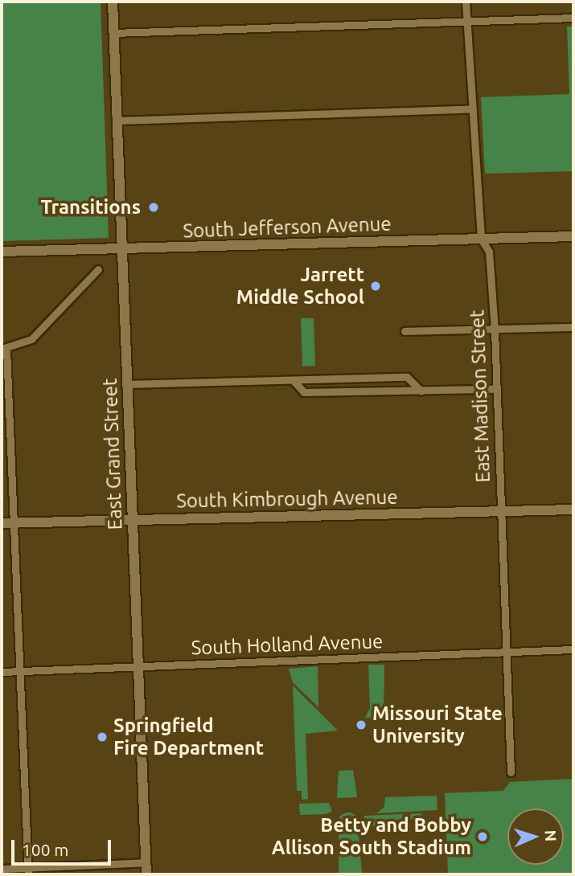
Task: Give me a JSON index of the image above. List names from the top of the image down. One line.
{"streets":{"main road":["South Jefferson Avenue","East Grand Street","South Kimbrough Avenue"],"street":["East Madison Street","South Holland Avenue"]},"crossings":[["South Jefferson Avenue","East Madison Street"],["South Jefferson Avenue","East Grand Street"],["East Madison Street","South Kimbrough Avenue"],["East Madison Street","South Holland Avenue"],["East Grand Street","South Kimbrough Avenue"],["East Grand Street","South Holland Avenue"]],"places":["Transitions","Jarrett Middle School","Missouri State University","Springfield Fire Department","Betty and Bobby Allison South Stadium"],"scale_bar":"100 m","north":"right"}
